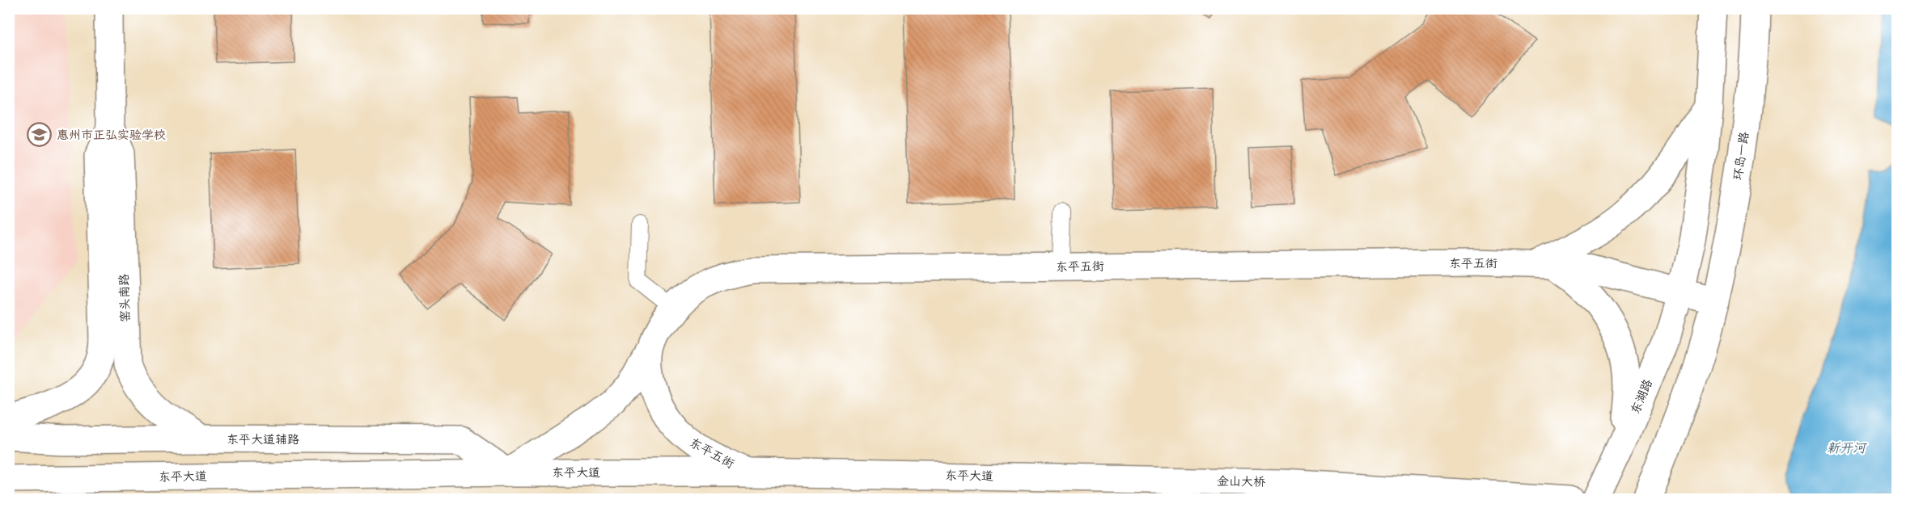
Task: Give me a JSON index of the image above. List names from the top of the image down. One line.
{"streets":{"main road":["环岛一路","东平五街","窑头南路","东湖路","东平大道辅路","东平大道","金山大桥"]},"crossings":[["环岛一路","东平五街"],["东平五街","东湖路"],["东平五街","东平大道"],["窑头南路","东平大道辅路"],["东平大道辅路","东平大道"],["东平大道","金山大桥"]],"water":["新开河"],"places":{"school or university":["惠州市正弘实验学校"]}}
